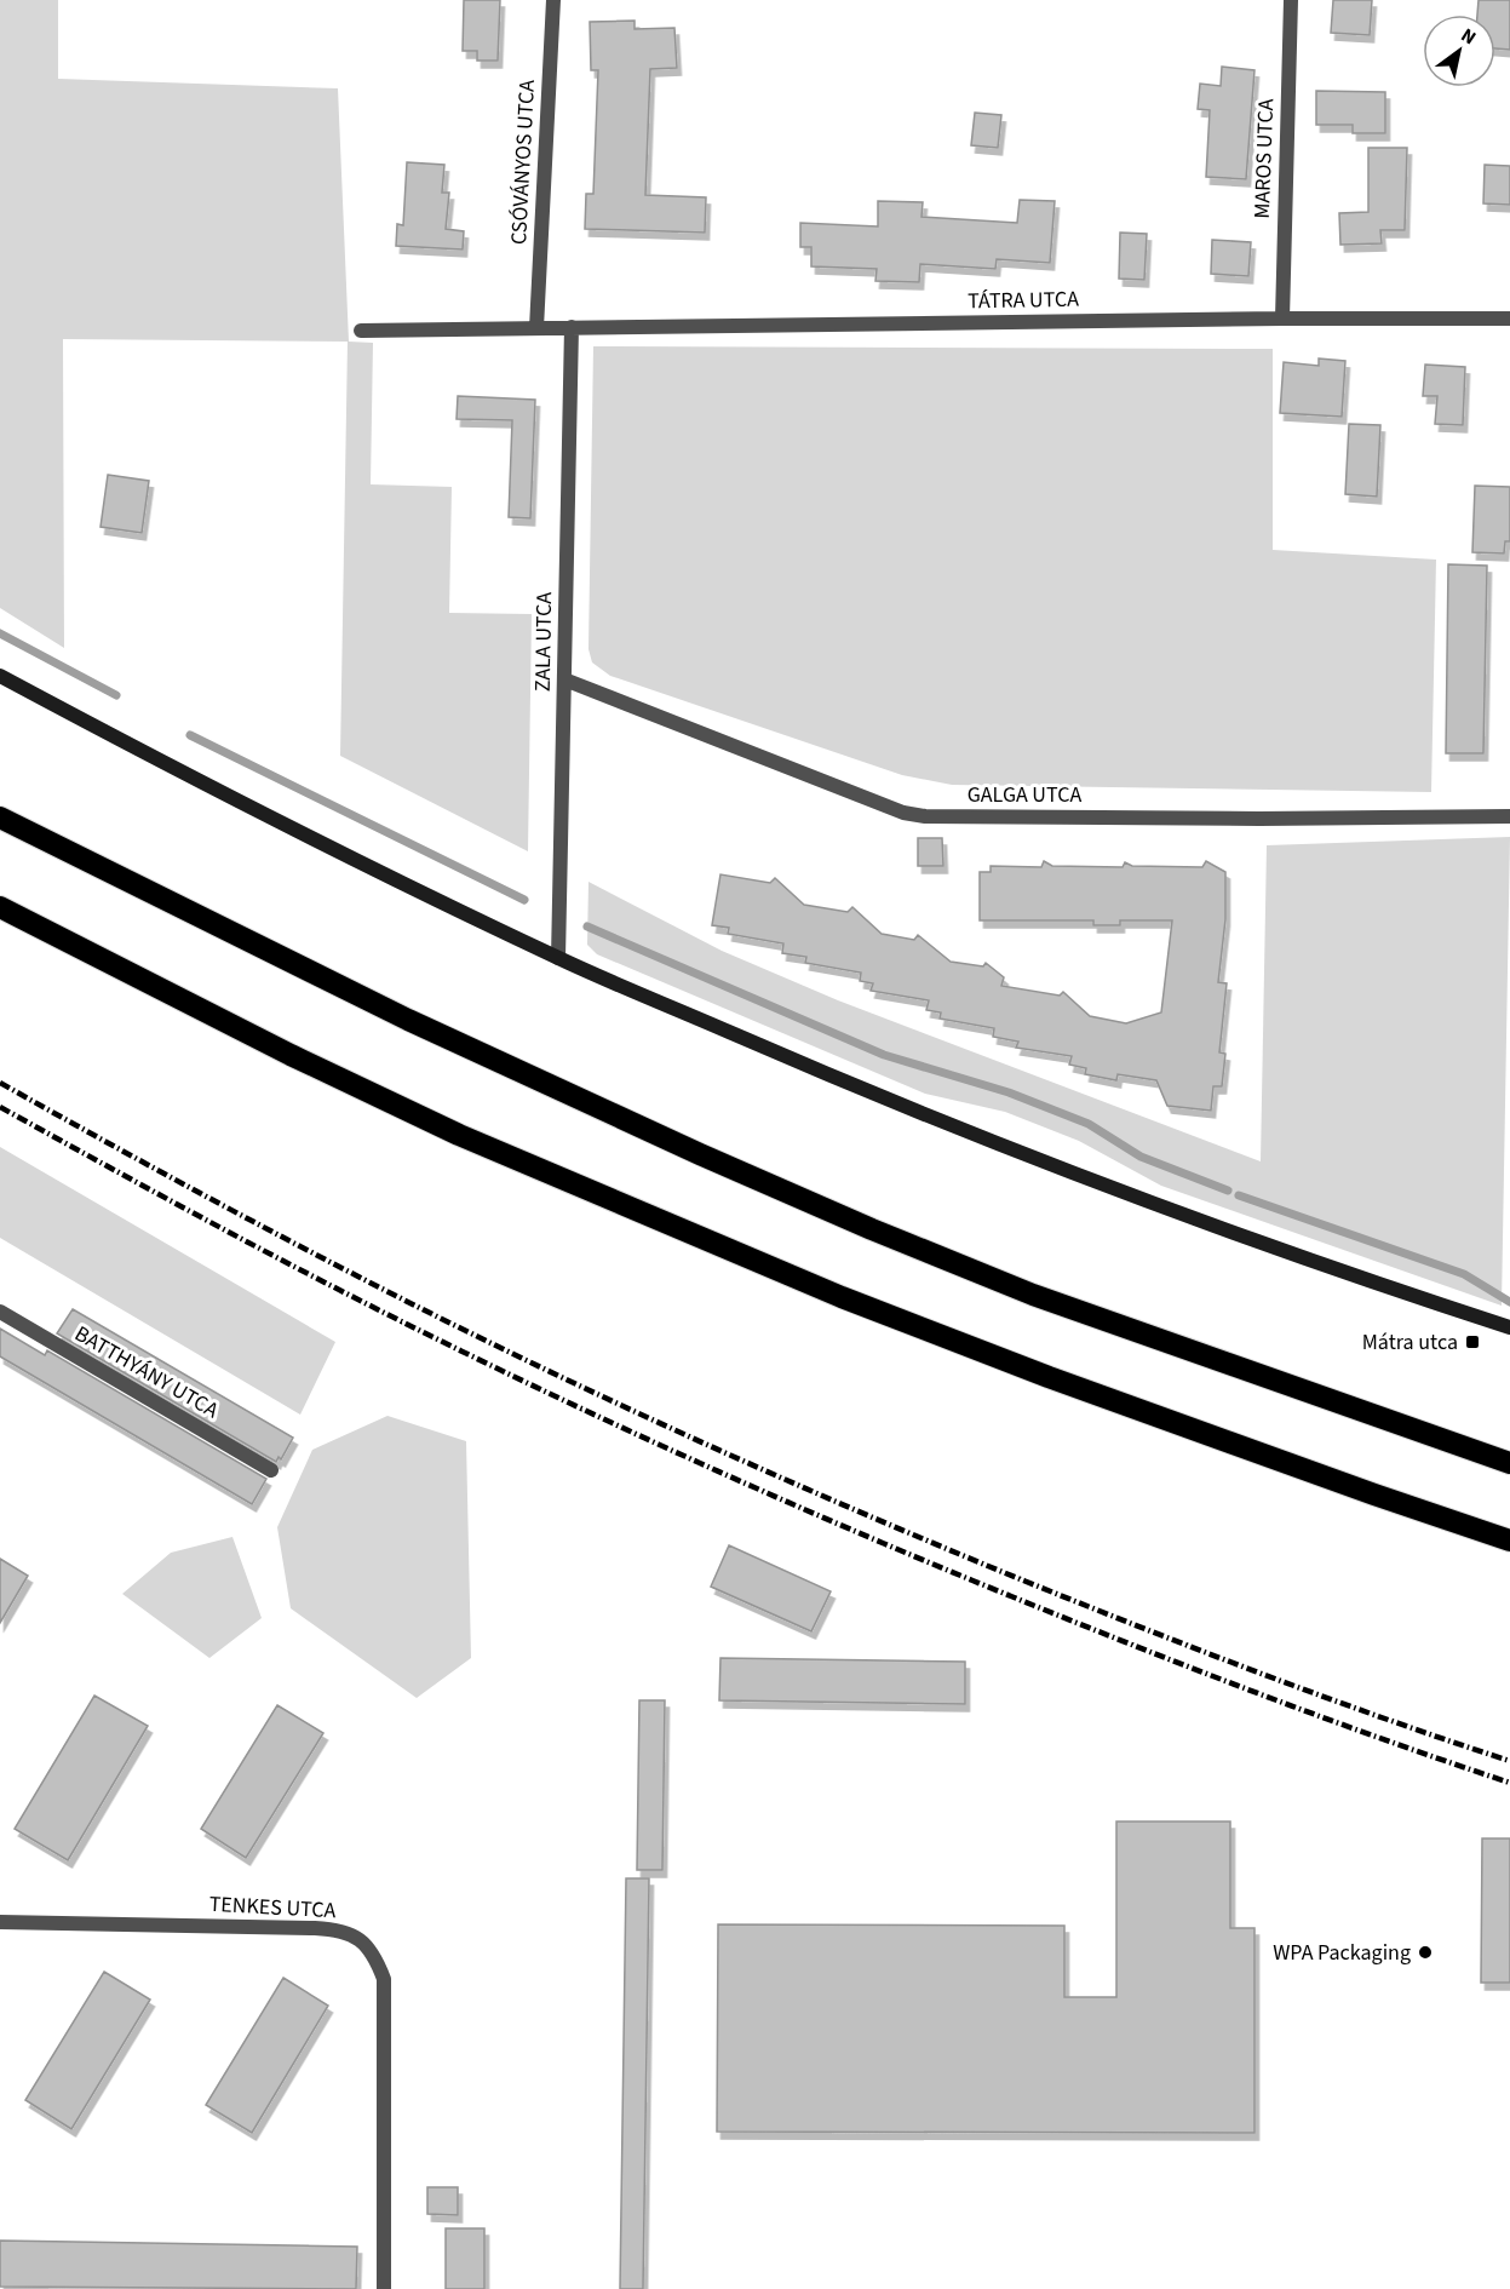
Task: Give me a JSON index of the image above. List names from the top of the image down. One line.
{"streets":{"street":["MAROS UTCA","CSÓVÁNYOS UTCA","TÁTRA UTCA","ZALA UTCA","GALGA UTCA","BATTHYÁNY UTCA","TENKES UTCA"]},"crossings":[["MAROS UTCA","TÁTRA UTCA"],["CSÓVÁNYOS UTCA","TÁTRA UTCA"],["TÁTRA UTCA","ZALA UTCA"],["ZALA UTCA","GALGA UTCA"]],"places":{"transit":["Mátra utca"],"other":["WPA Packaging"]},"north":"top right"}
